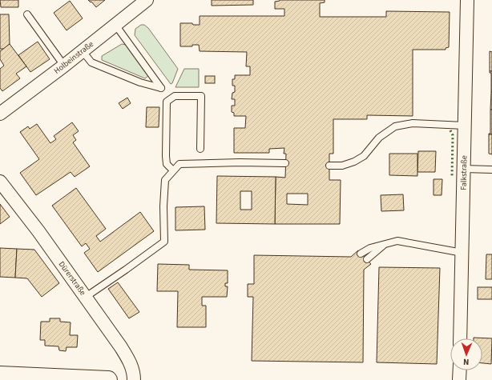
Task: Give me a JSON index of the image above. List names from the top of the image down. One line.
{"streets":{"street":["Holbeinstraße","Falkstraße","Dürerstraße"]},"north":"bottom"}
